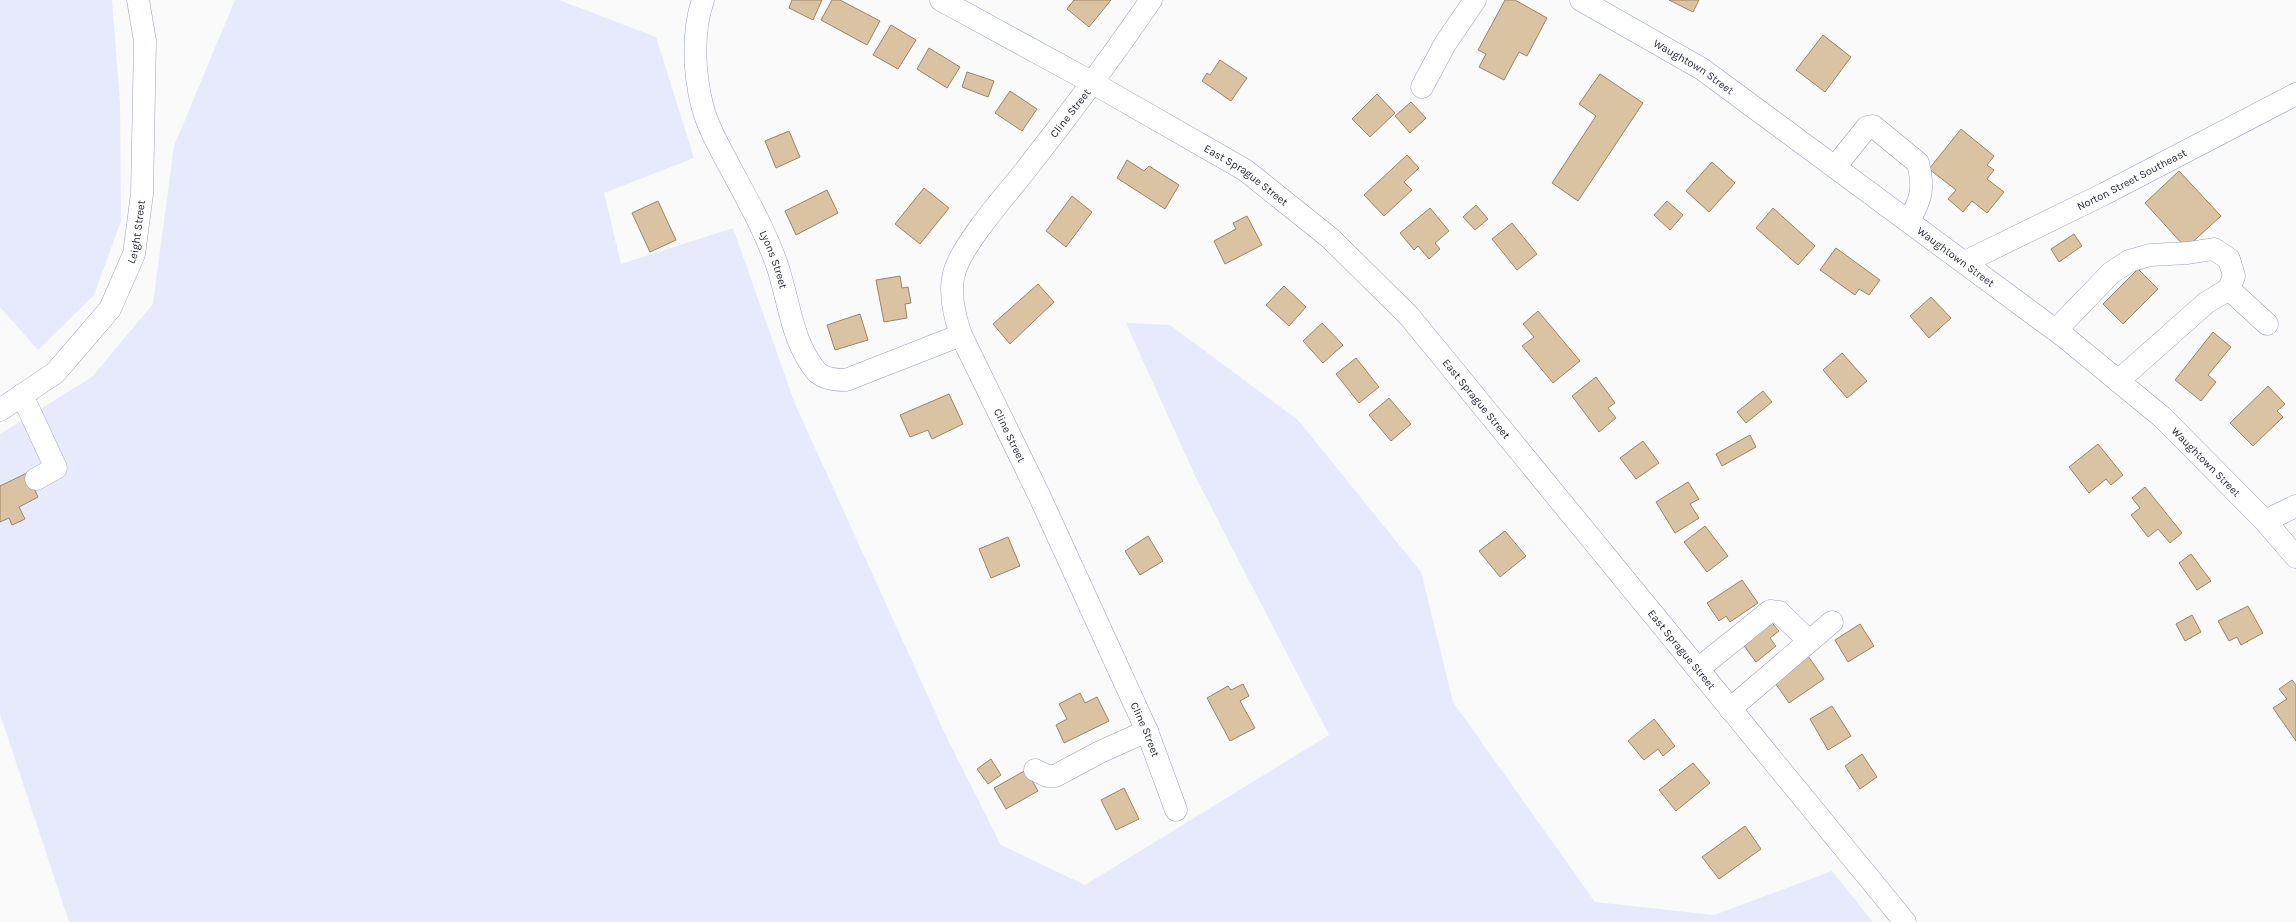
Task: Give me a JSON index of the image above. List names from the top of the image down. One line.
{"streets":{"street":["Waughtown Street","Cline Street","East Sprague Street","Norton Street Southeast","Leight Street","Lyons Street"]},"crossings":[["Waughtown Street","Norton Street Southeast"],["Cline Street","East Sprague Street"],["Cline Street","Lyons Street"]]}
